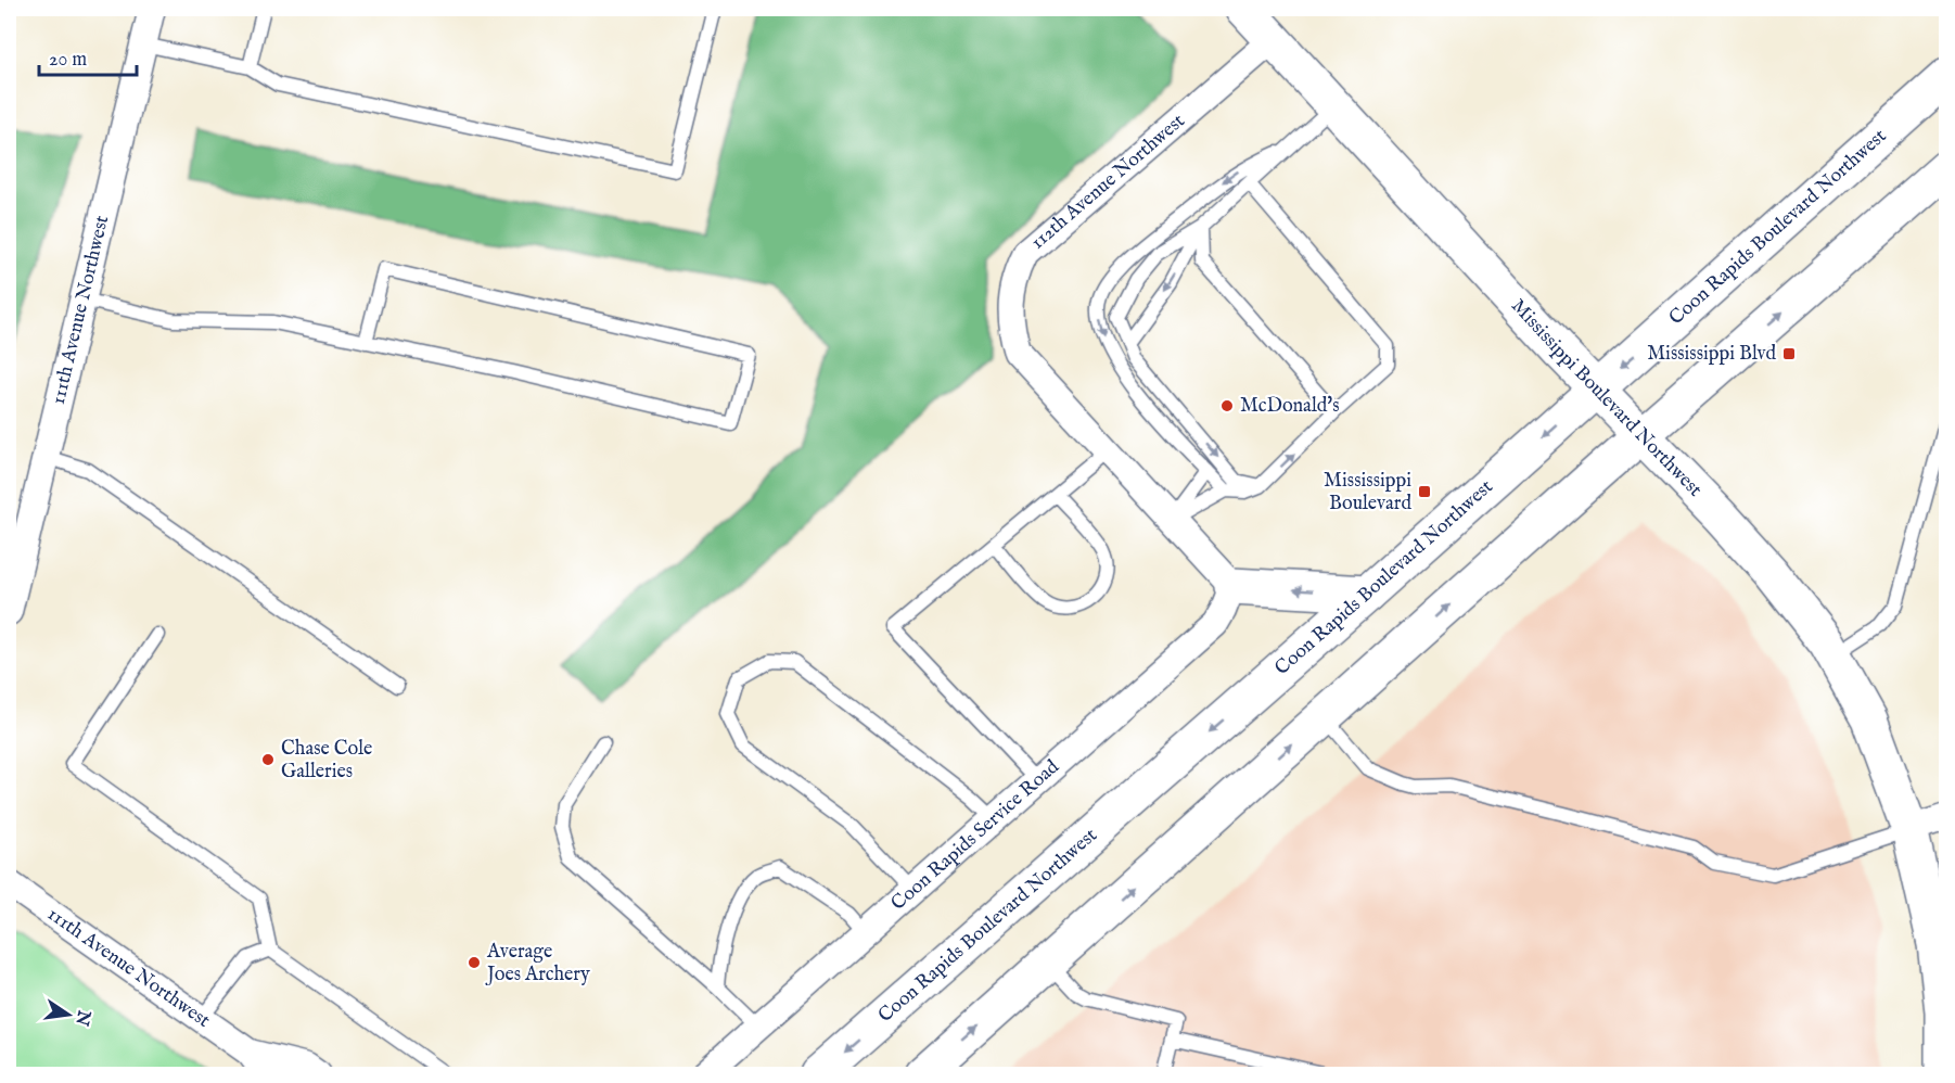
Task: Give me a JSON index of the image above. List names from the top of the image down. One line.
{"streets":{"main road":["Coon Rapids Boulevard Northwest","Mississippi Boulevard Northwest"],"street":["112th Avenue Northwest","111th Avenue Northwest","Coon Rapids Service Road"]},"crossings":[["112th Avenue Northwest","Mississippi Boulevard Northwest"],["112th Avenue Northwest","Coon Rapids Service Road"],["Coon Rapids Boulevard Northwest","Mississippi Boulevard Northwest"]],"places":{"transit":["Mississippi Blvd","Mississippi Boulevard"],"other":["McDonald's","Chase Cole Galleries","Average Joes Archery"]},"scale_bar":"20 m","north":"right"}
